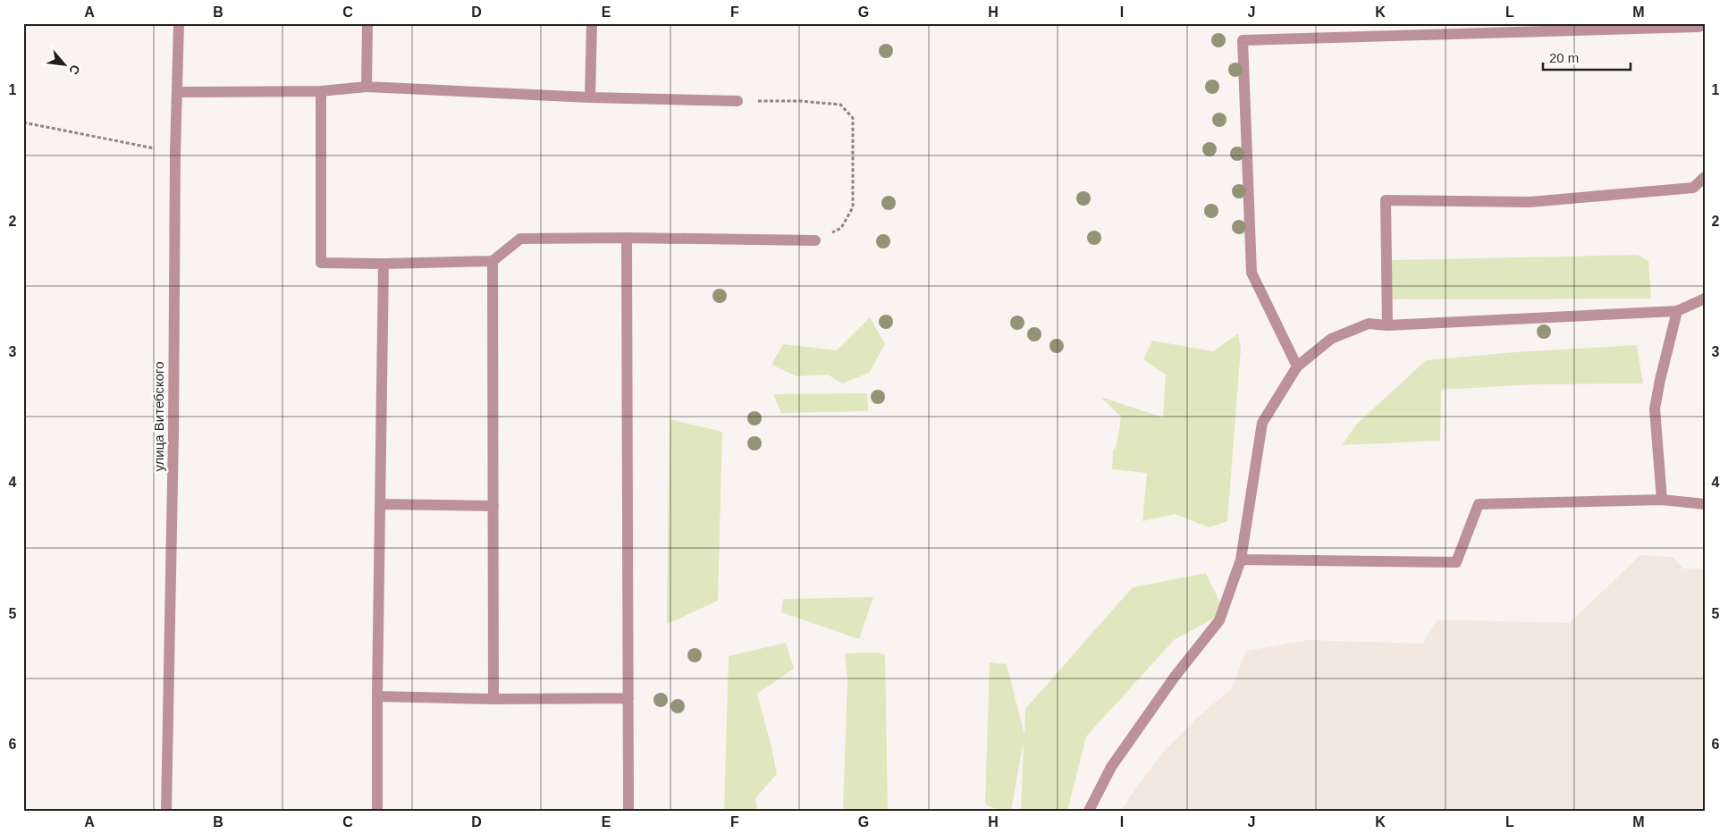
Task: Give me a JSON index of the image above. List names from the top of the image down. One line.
{"streets":{"street":["улица Витебского"]},"scale_bar":"20 m","north":"bottom right","grid":{"columns":["A","B","C","D","E","F","G","H","I","J","K","L","M"],"rows":["1","2","3","4","5","6"]}}
